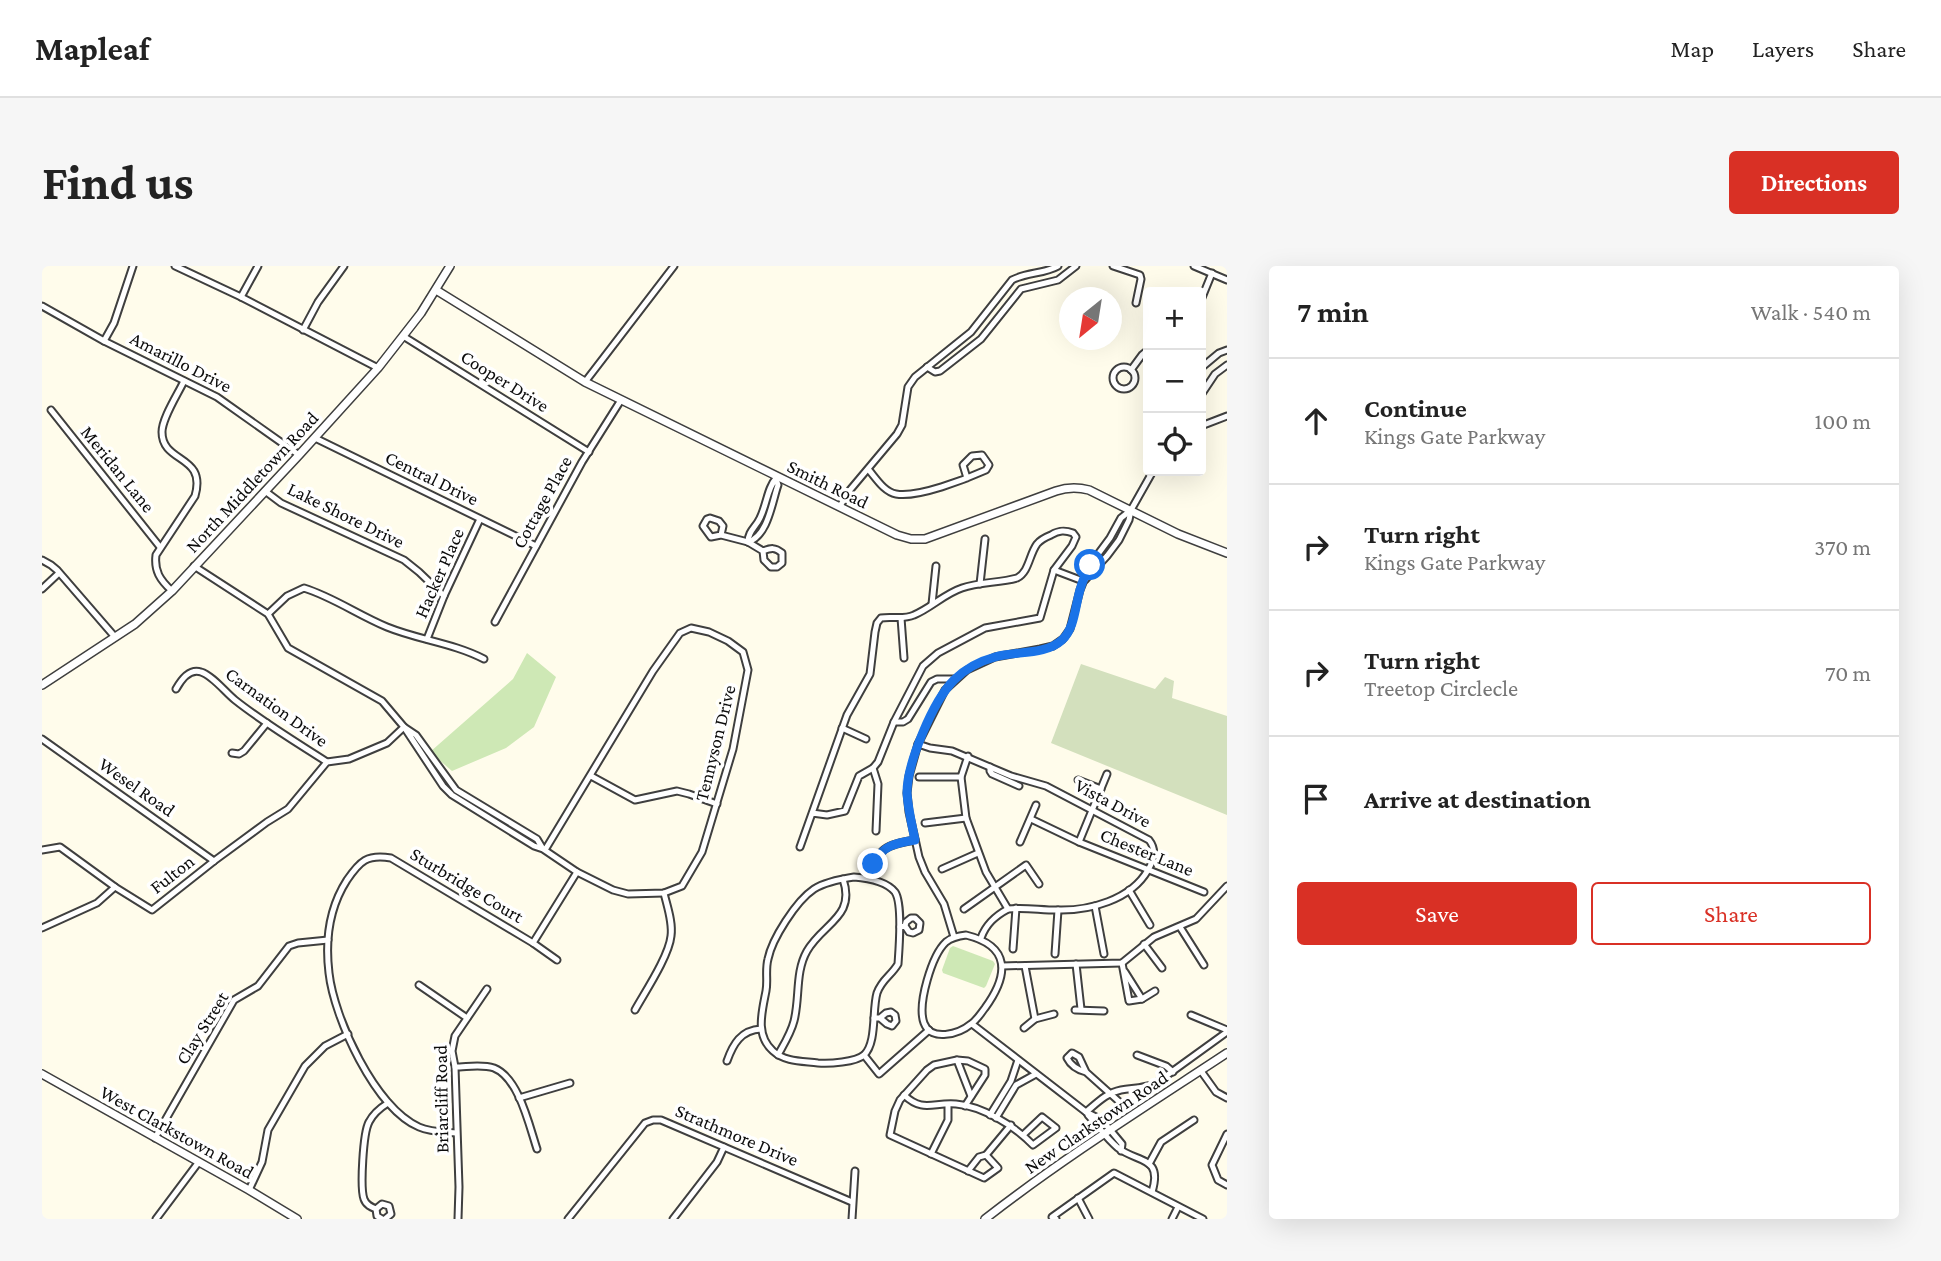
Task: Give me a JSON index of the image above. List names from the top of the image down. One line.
{"streets":{"street":["Amarillo Drive","Cooper Drive","Meridan Lane","Central Drive","North Middletown Road","Smith Road","Cottage Place","Lake Shore Drive","Hacker Place","Carnation Drive","Tennyson Drive","Wesel Road","Vista Drive","Chester Lane","Fulton","Sturbridge Court","Clay Street","Briarcliff Road","New Clarkstown Road","West Clarkstown Road","Strathmore Drive"]},"crossings":[["Amarillo Drive","North Middletown Road"],["Cooper Drive","North Middletown Road"],["Cooper Drive","Cottage Place"],["Central Drive","North Middletown Road"],["Central Drive","Cottage Place"],["Central Drive","Hacker Place"],["North Middletown Road","Smith Road"],["North Middletown Road","Lake Shore Drive"],["Smith Road","Cottage Place"],["Lake Shore Drive","Hacker Place"],["Wesel Road","Fulton"],["Vista Drive","Chester Lane"],["Sturbridge Court","Clay Street"],["Clay Street","West Clarkstown Road"]],"north":"bottom left","page":{"header":"Mapleaf","nav":["Map","Layers","Share"],"buttons":["Directions",["Save","Share"]],"title":"Find us","heading":["7 min","Walk · 540 m"],"map_buttons":["+","−"],"list":[["Continue","Kings Gate Parkway","100 m"],["Turn right","Kings Gate Parkway","370 m"],["Turn right","Treetop Circlecle","70 m"],"Arrive at destination"]}}
